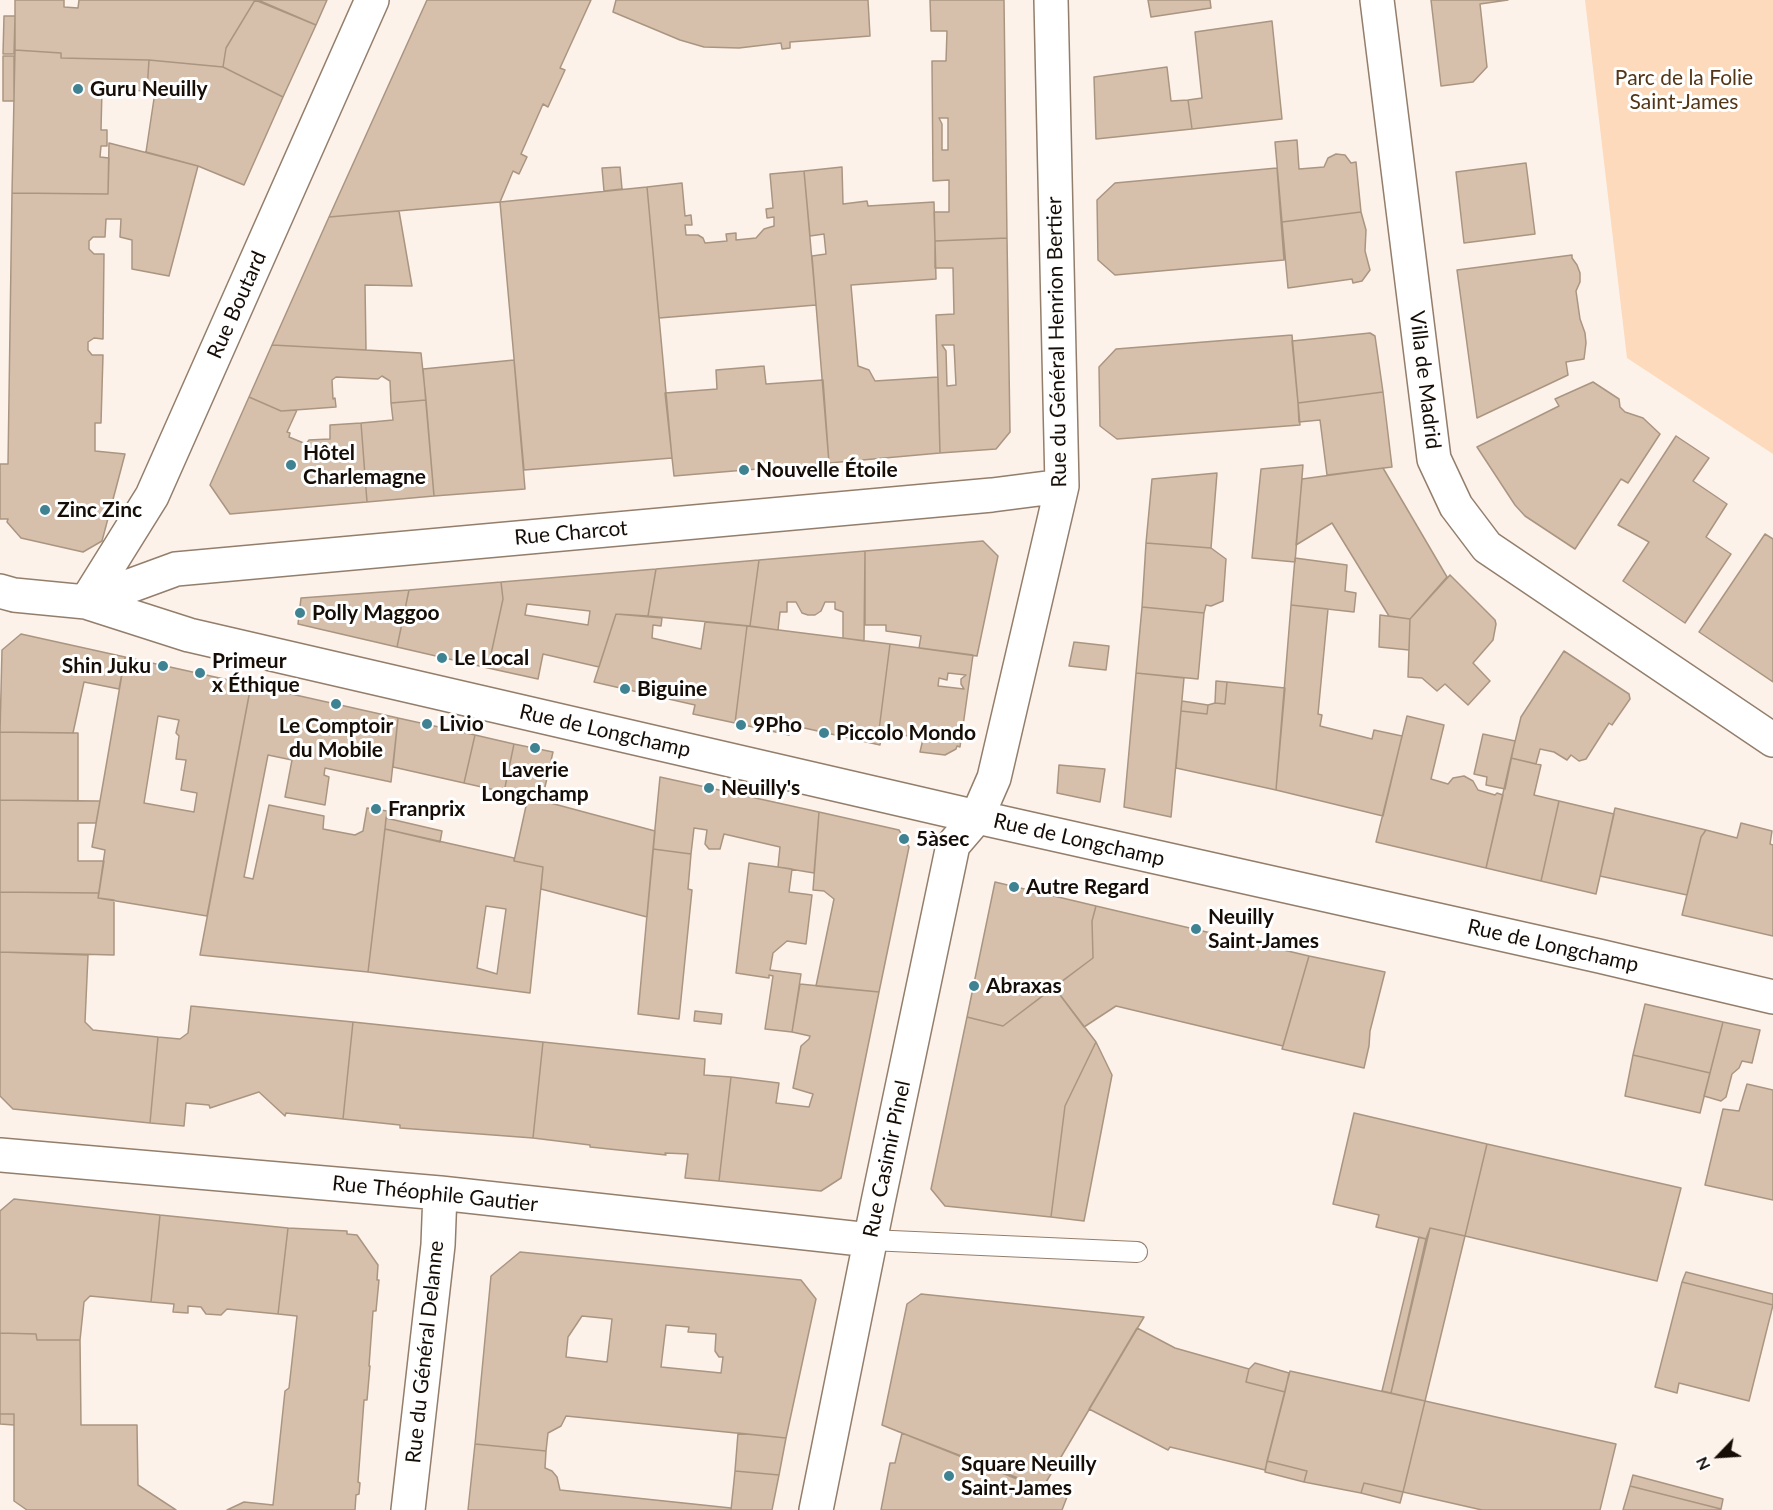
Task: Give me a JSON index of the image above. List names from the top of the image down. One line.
{"streets":{"street":["Rue Boutard","Rue du Général Henrion Bertier","Villa de Madrid","Rue Charcot","Rue de Longchamp","Rue Casimir Pinel","Rue Théophile Gautier","Rue du Général Delanne"]},"crossings":[["Rue Boutard","Rue Charcot"],["Rue Boutard","Rue de Longchamp"],["Rue du Général Henrion Bertier","Rue Charcot"],["Rue du Général Henrion Bertier","Rue de Longchamp"],["Rue du Général Henrion Bertier","Rue Casimir Pinel"],["Rue Charcot","Rue de Longchamp"],["Rue de Longchamp","Rue Casimir Pinel"],["Rue Casimir Pinel","Rue Théophile Gautier"],["Rue Théophile Gautier","Rue du Général Delanne"]],"parks":["Parc de la Folie Saint-James"],"places":["Guru Neuilly","Hôtel Charlemagne","Nouvelle Étoile","Zinc Zinc","Polly Maggoo","Le Local","Shin Juku","Primeur x Éthique","Biguine","Le Comptoir du Mobile","Livio","9Pho","Piccolo Mondo","Laverie Longchamp","Neuilly's","Franprix","5àsec","Autre Regard","Neuilly Saint-James","Abraxas","Square Neuilly Saint-James"],"north":"bottom left"}
